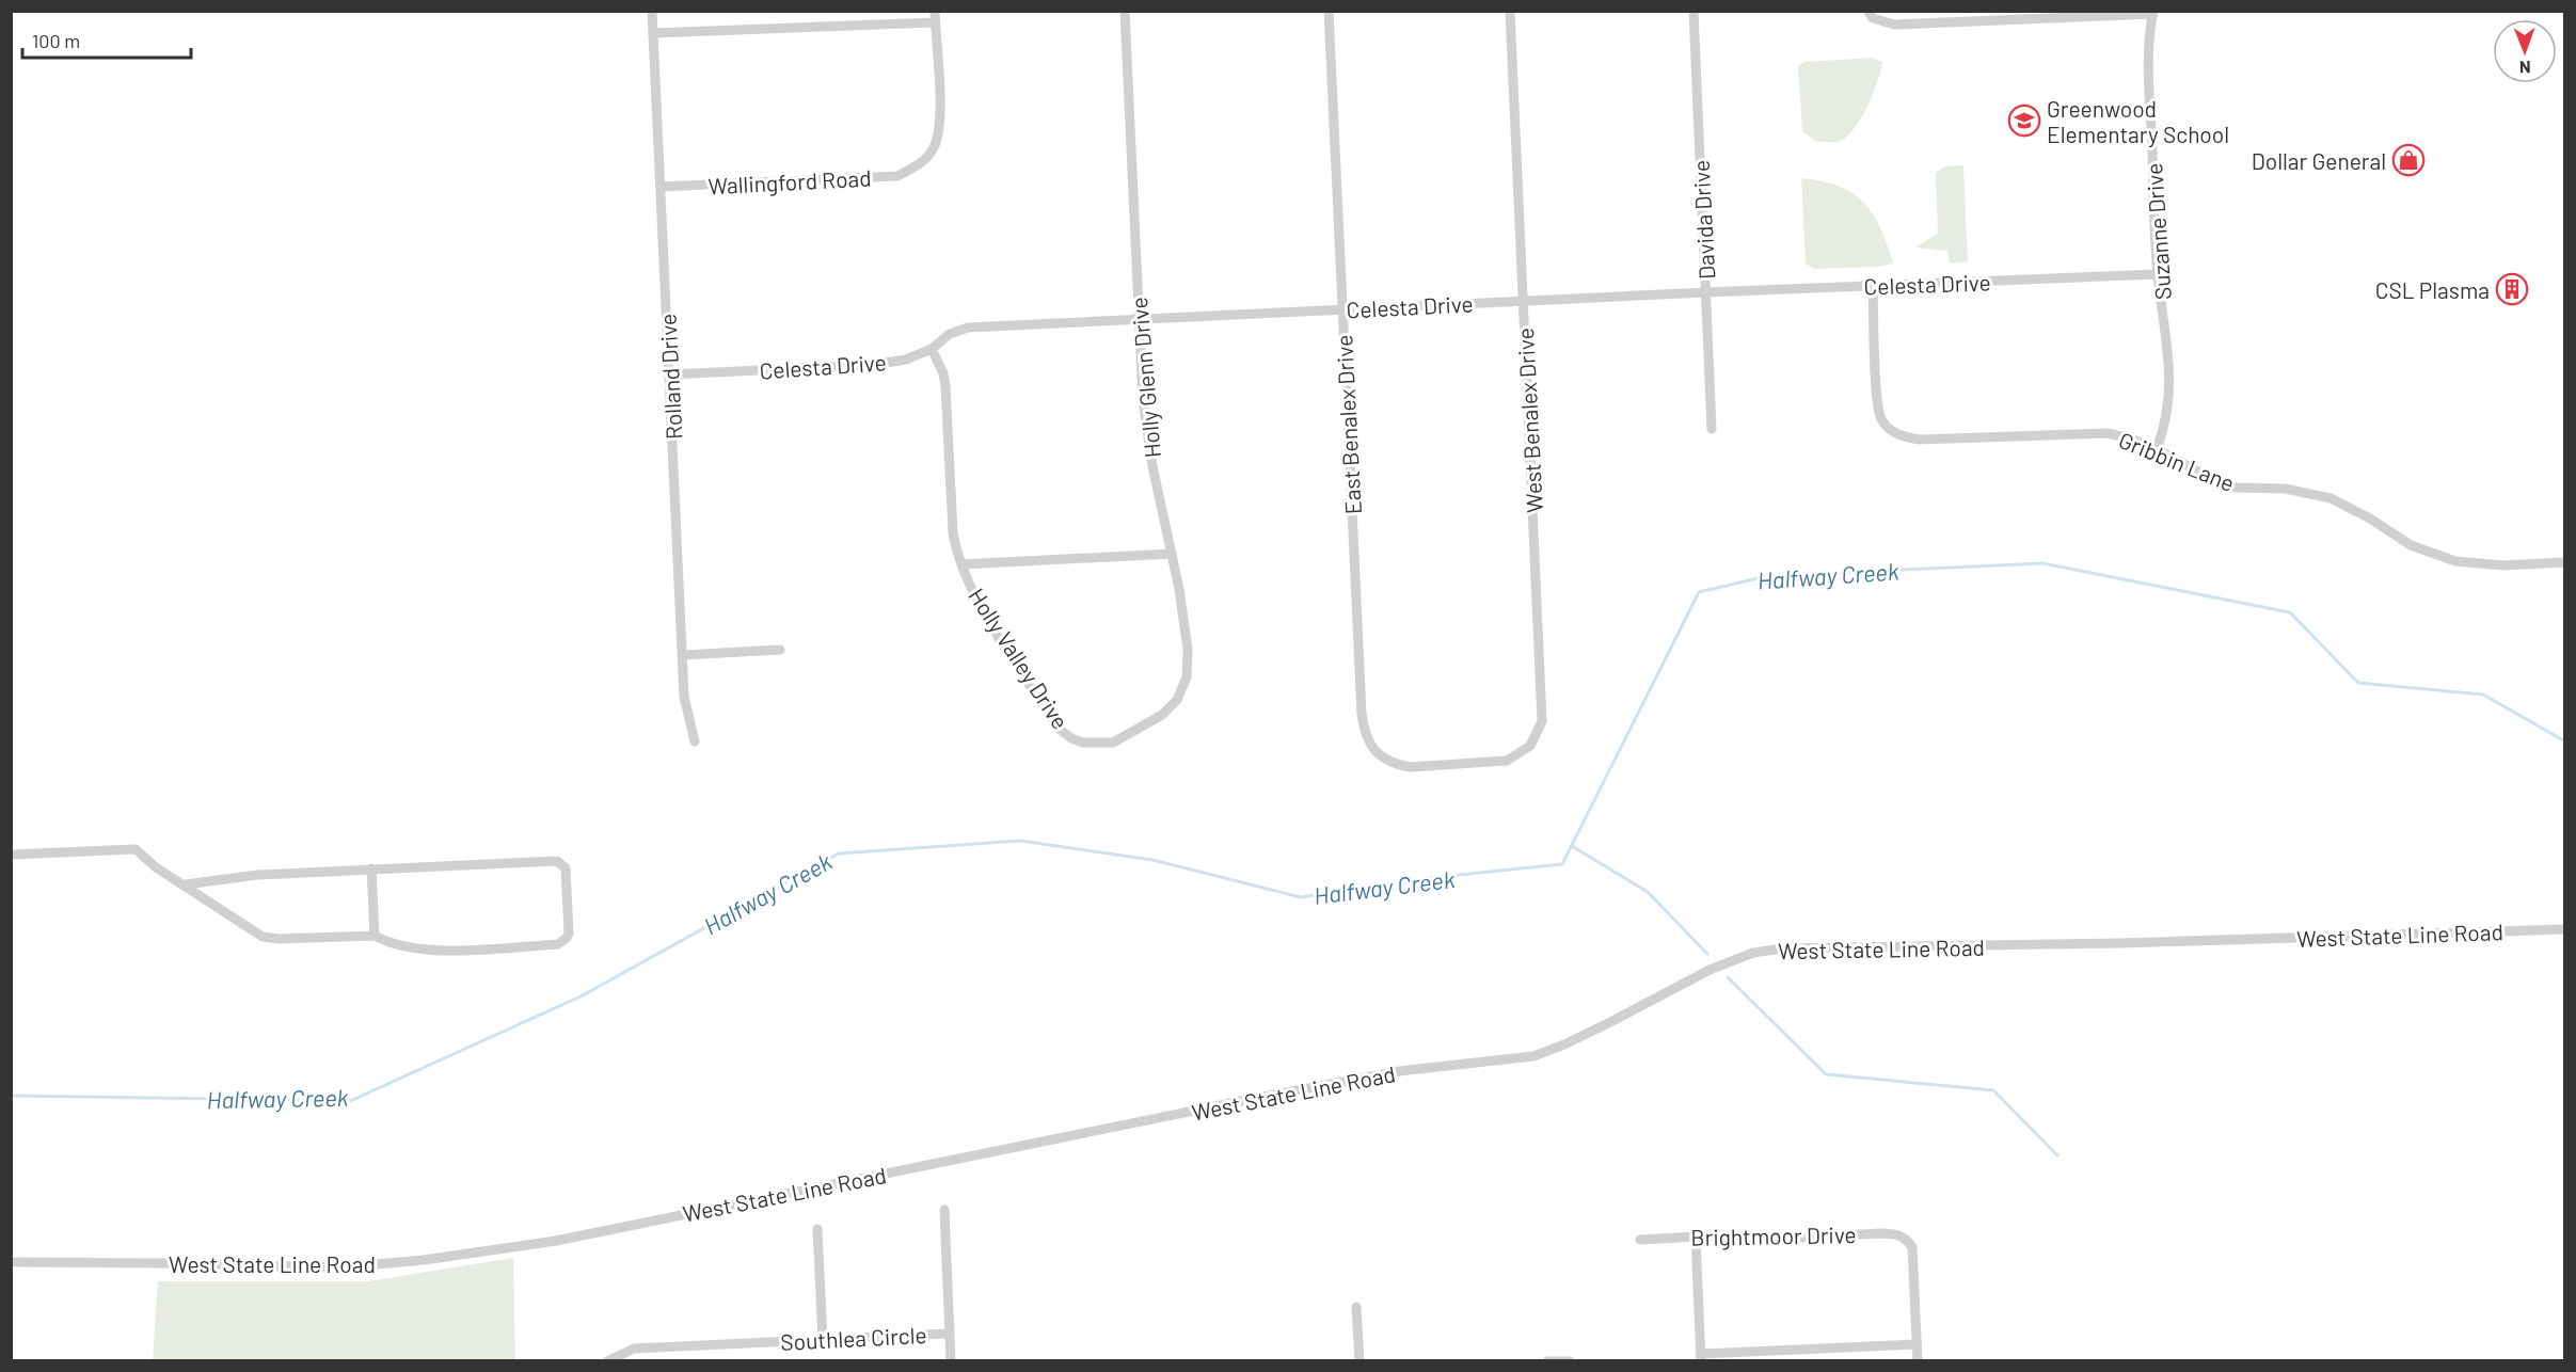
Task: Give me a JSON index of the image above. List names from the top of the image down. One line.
{"streets":{"street":["Wallingford Road","Davida Drive","Suzanne Drive","Celesta Drive","Rolland Drive","Holly Glenn Drive","West Benalex Drive","East Benalex Drive","Gribbin Lane","Holly Valley Drive","West State Line Road","Brightmoor Drive","Southlea Circle"]},"crossings":[["Wallingford Road","Rolland Drive"],["Davida Drive","Celesta Drive"],["Suzanne Drive","Celesta Drive"],["Suzanne Drive","Gribbin Lane"],["Celesta Drive","Rolland Drive"],["Celesta Drive","Holly Glenn Drive"],["Celesta Drive","West Benalex Drive"],["Celesta Drive","East Benalex Drive"],["Celesta Drive","Gribbin Lane"],["Celesta Drive","Holly Valley Drive"],["Holly Glenn Drive","Holly Valley Drive"],["West Benalex Drive","East Benalex Drive"]],"water":["Halfway Creek"],"places":{"school or university":["Greenwood Elementary School"],"shop":["Dollar General"],"building":["CSL Plasma"]},"scale_bar":"100 m","north":"bottom"}
